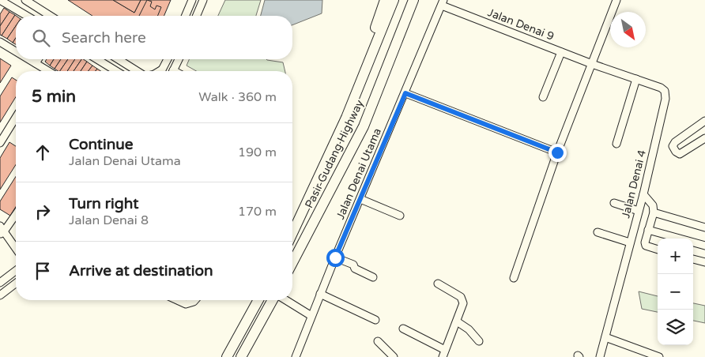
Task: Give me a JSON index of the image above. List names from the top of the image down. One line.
{"streets":{"highway":["Pasir Gudang Highway"],"street":["Jalan Denai 9","Jalan Denai Utama","Jalan Denai 4"]},"crossings":[["Jalan Denai 9","Jalan Denai Utama"],["Jalan Denai 9","Jalan Denai 4"]],"north":"bottom right","page":{"search":"Search here","heading":["5 min","Walk · 360 m"],"list":[["Continue","Jalan Denai Utama","190 m"],["Turn right","Jalan Denai 8","170 m"],"Arrive at destination"],"map_buttons":["+","−"]}}
